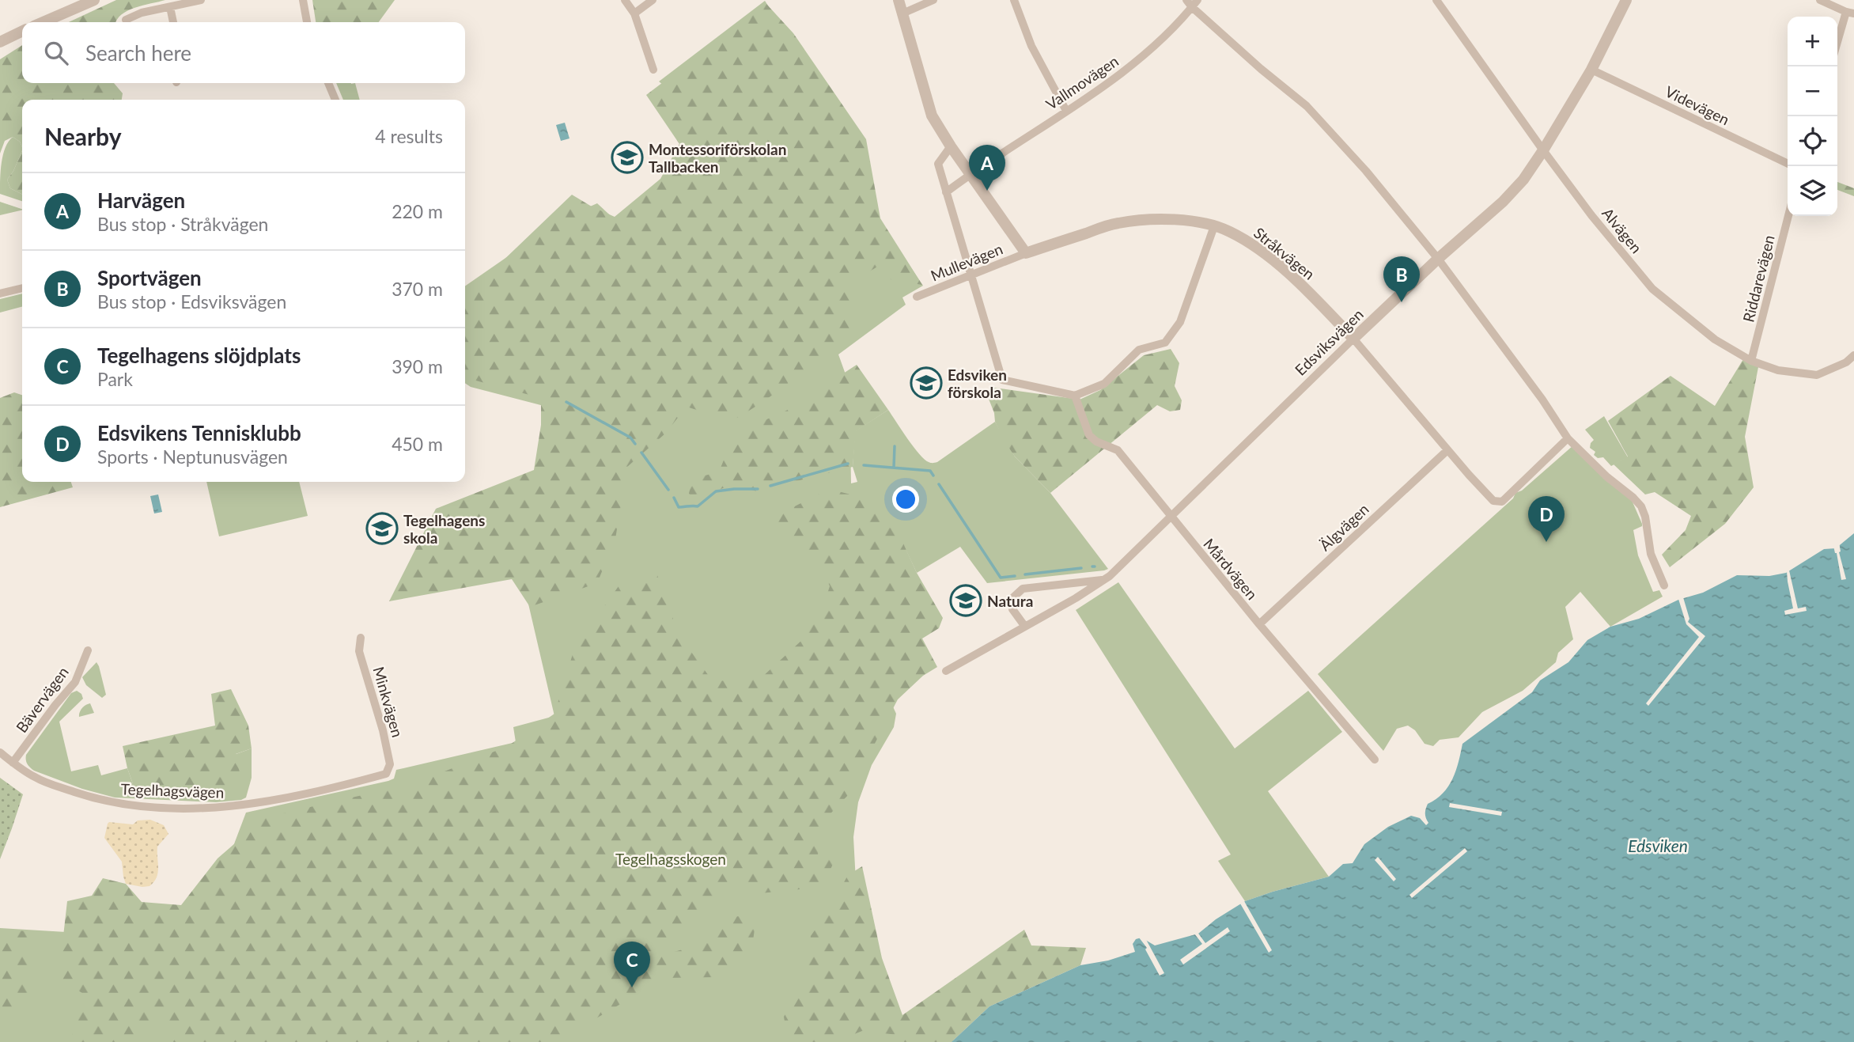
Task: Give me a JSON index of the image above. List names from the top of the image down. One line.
{"streets":{"street":["Vallmovägen","Videvägen","Alvägen","Stråkvägen","Mullevägen","Riddarevägen","Edsviksvägen","Älgvägen","Mårdvägen","Bävervägen","Minkvägen","Tegelhagsvägen"]},"crossings":[["Videvägen","Edsviksvägen"],["Alvägen","Riddarevägen"],["Alvägen","Edsviksvägen"],["Stråkvägen","Mullevägen"],["Stråkvägen","Edsviksvägen"],["Stråkvägen","Älgvägen"],["Edsviksvägen","Mårdvägen"],["Älgvägen","Mårdvägen"],["Bävervägen","Tegelhagsvägen"],["Minkvägen","Tegelhagsvägen"]],"water":["Edsviken"],"parks":["Tegelhagsskogen"],"places":{"school or university":["Montessoriförskolan Tallbacken","Edsviken förskola","Tegelhagens skola","Natura"]},"page":{"map_buttons":["+","−"],"search":"Search here","heading":["Nearby","4 results"],"pins":["A","B","D","C"],"list":[{"mark":"A","name":"Harvägen","note":"Bus stop · Stråkvägen","value":"220 m"},{"mark":"B","name":"Sportvägen","note":"Bus stop · Edsviksvägen","value":"370 m"},{"mark":"C","name":"Tegelhagens slöjdplats","note":"Park","value":"390 m"},{"mark":"D","name":"Edsvikens Tennisklubb","note":"Sports · Neptunusvägen","value":"450 m"}]}}
